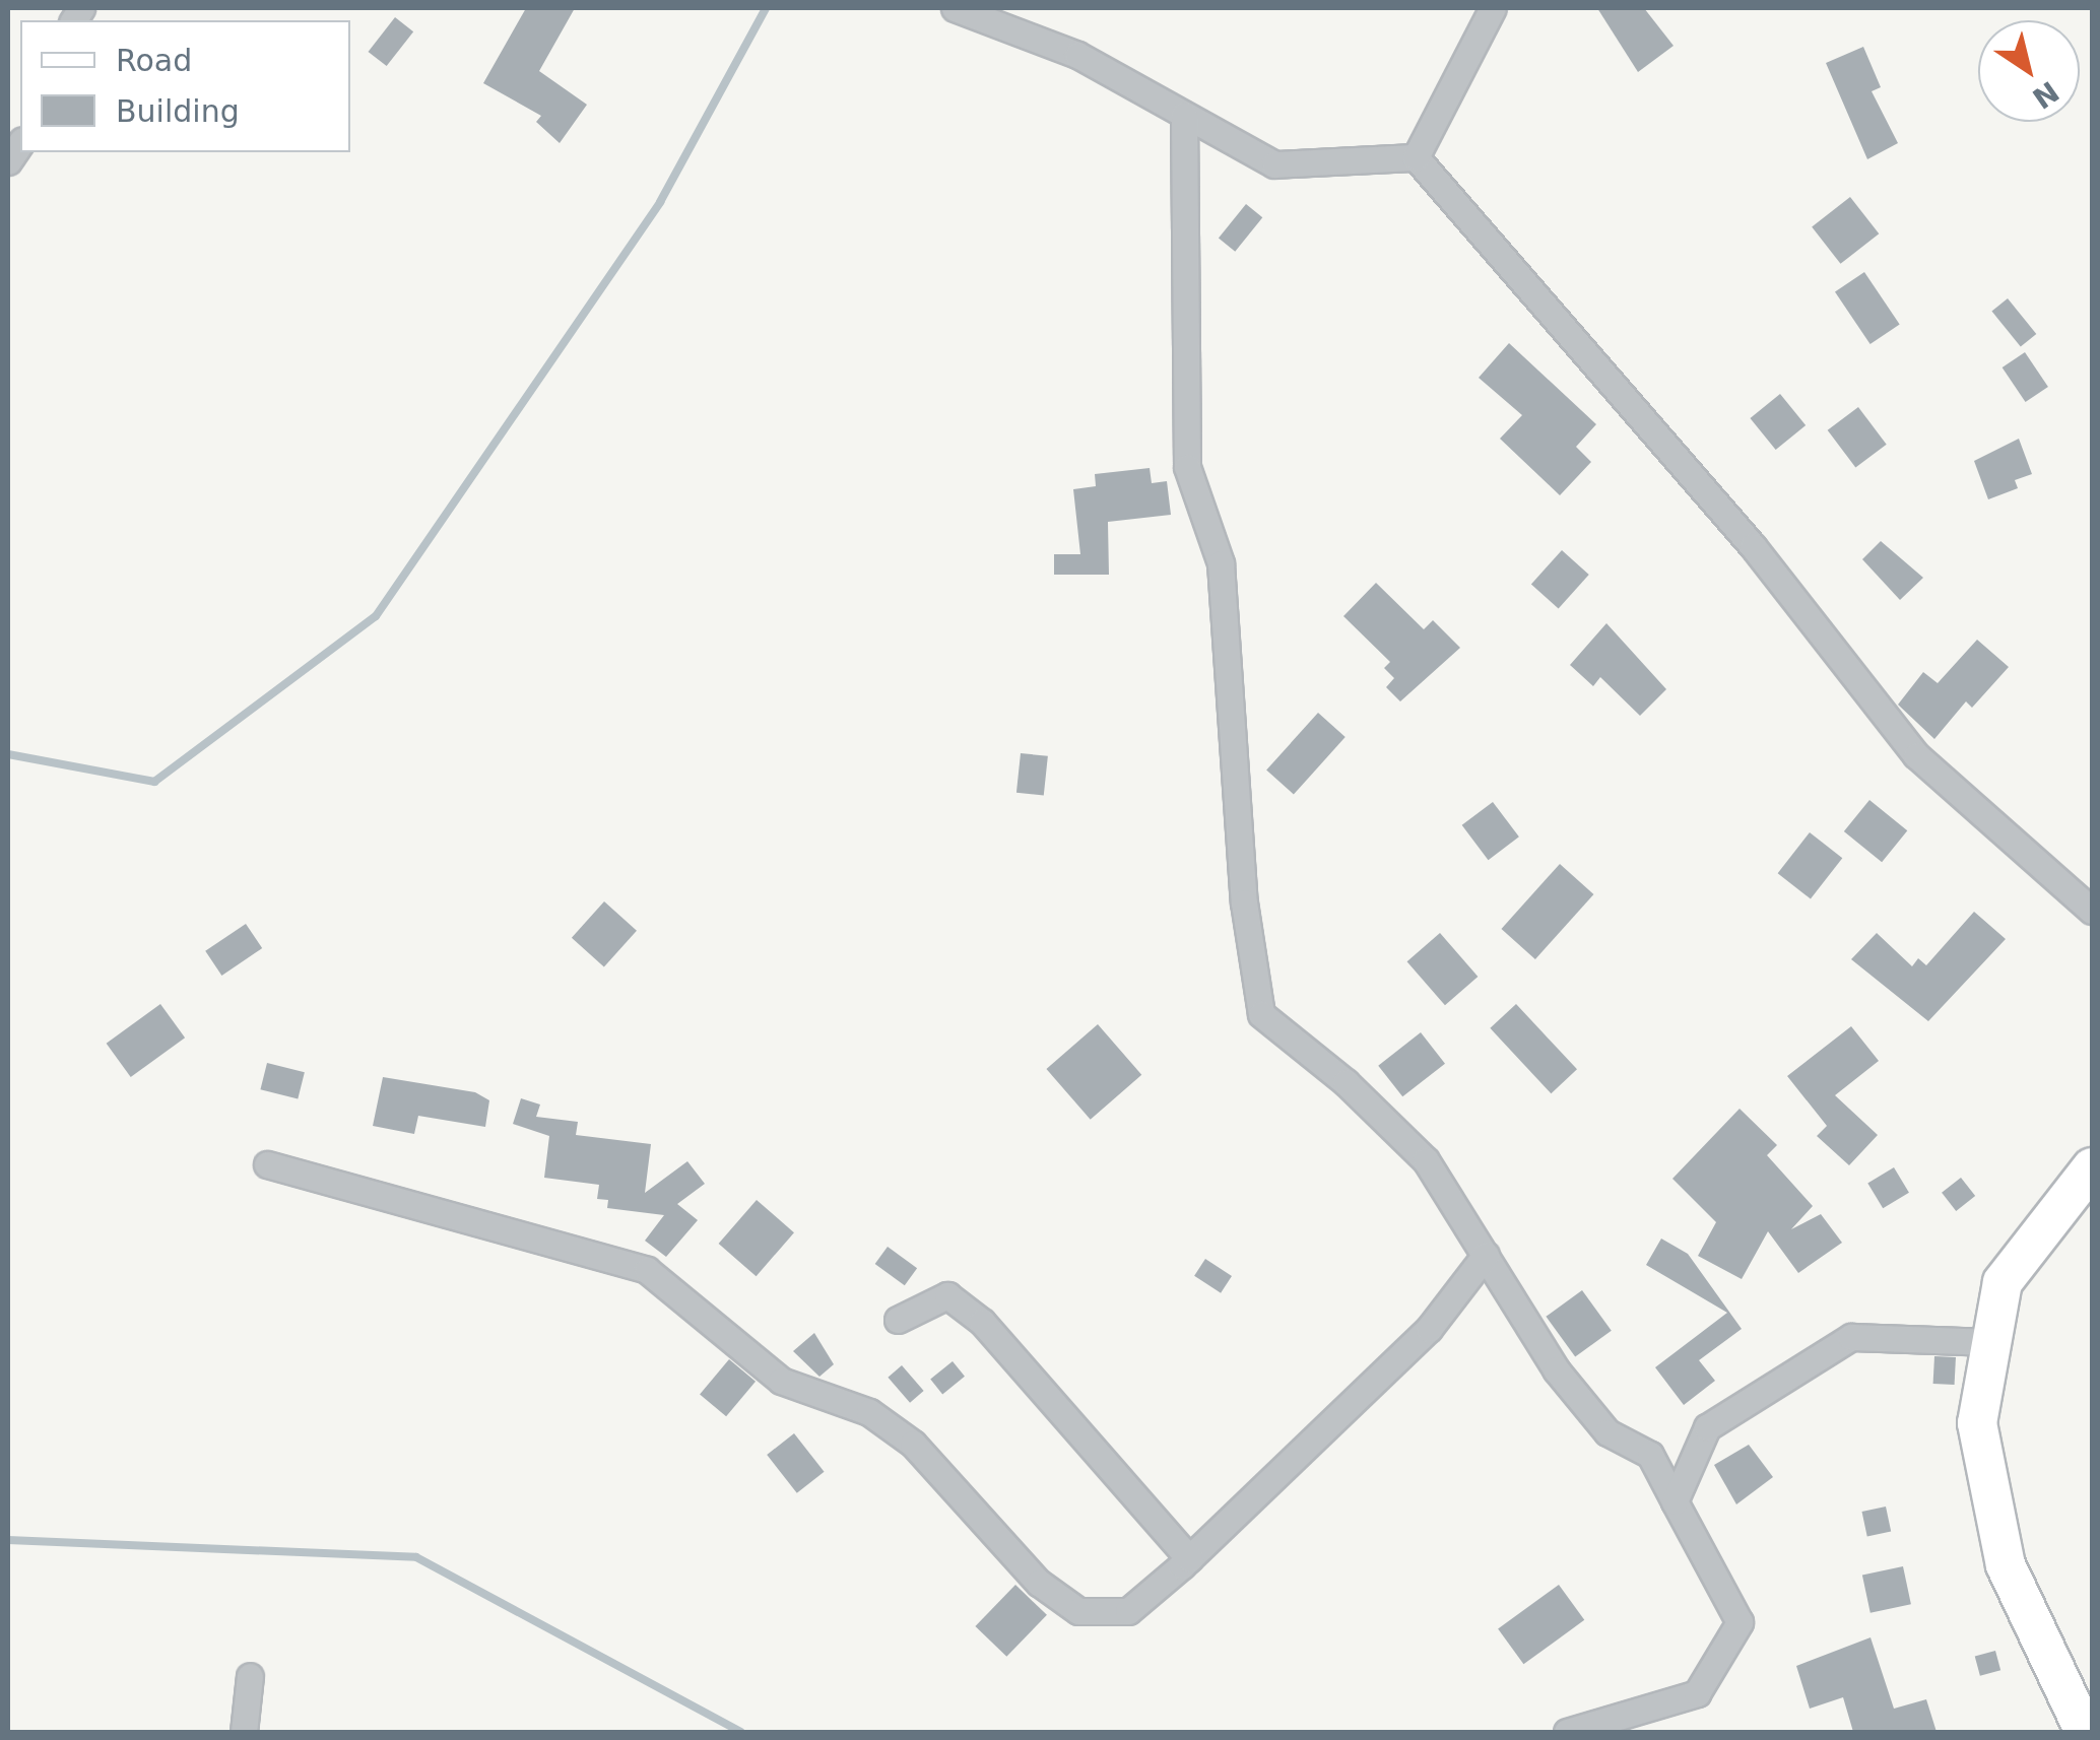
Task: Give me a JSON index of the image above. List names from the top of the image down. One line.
{"legend":["Road","Building"],"north":"bottom right"}
